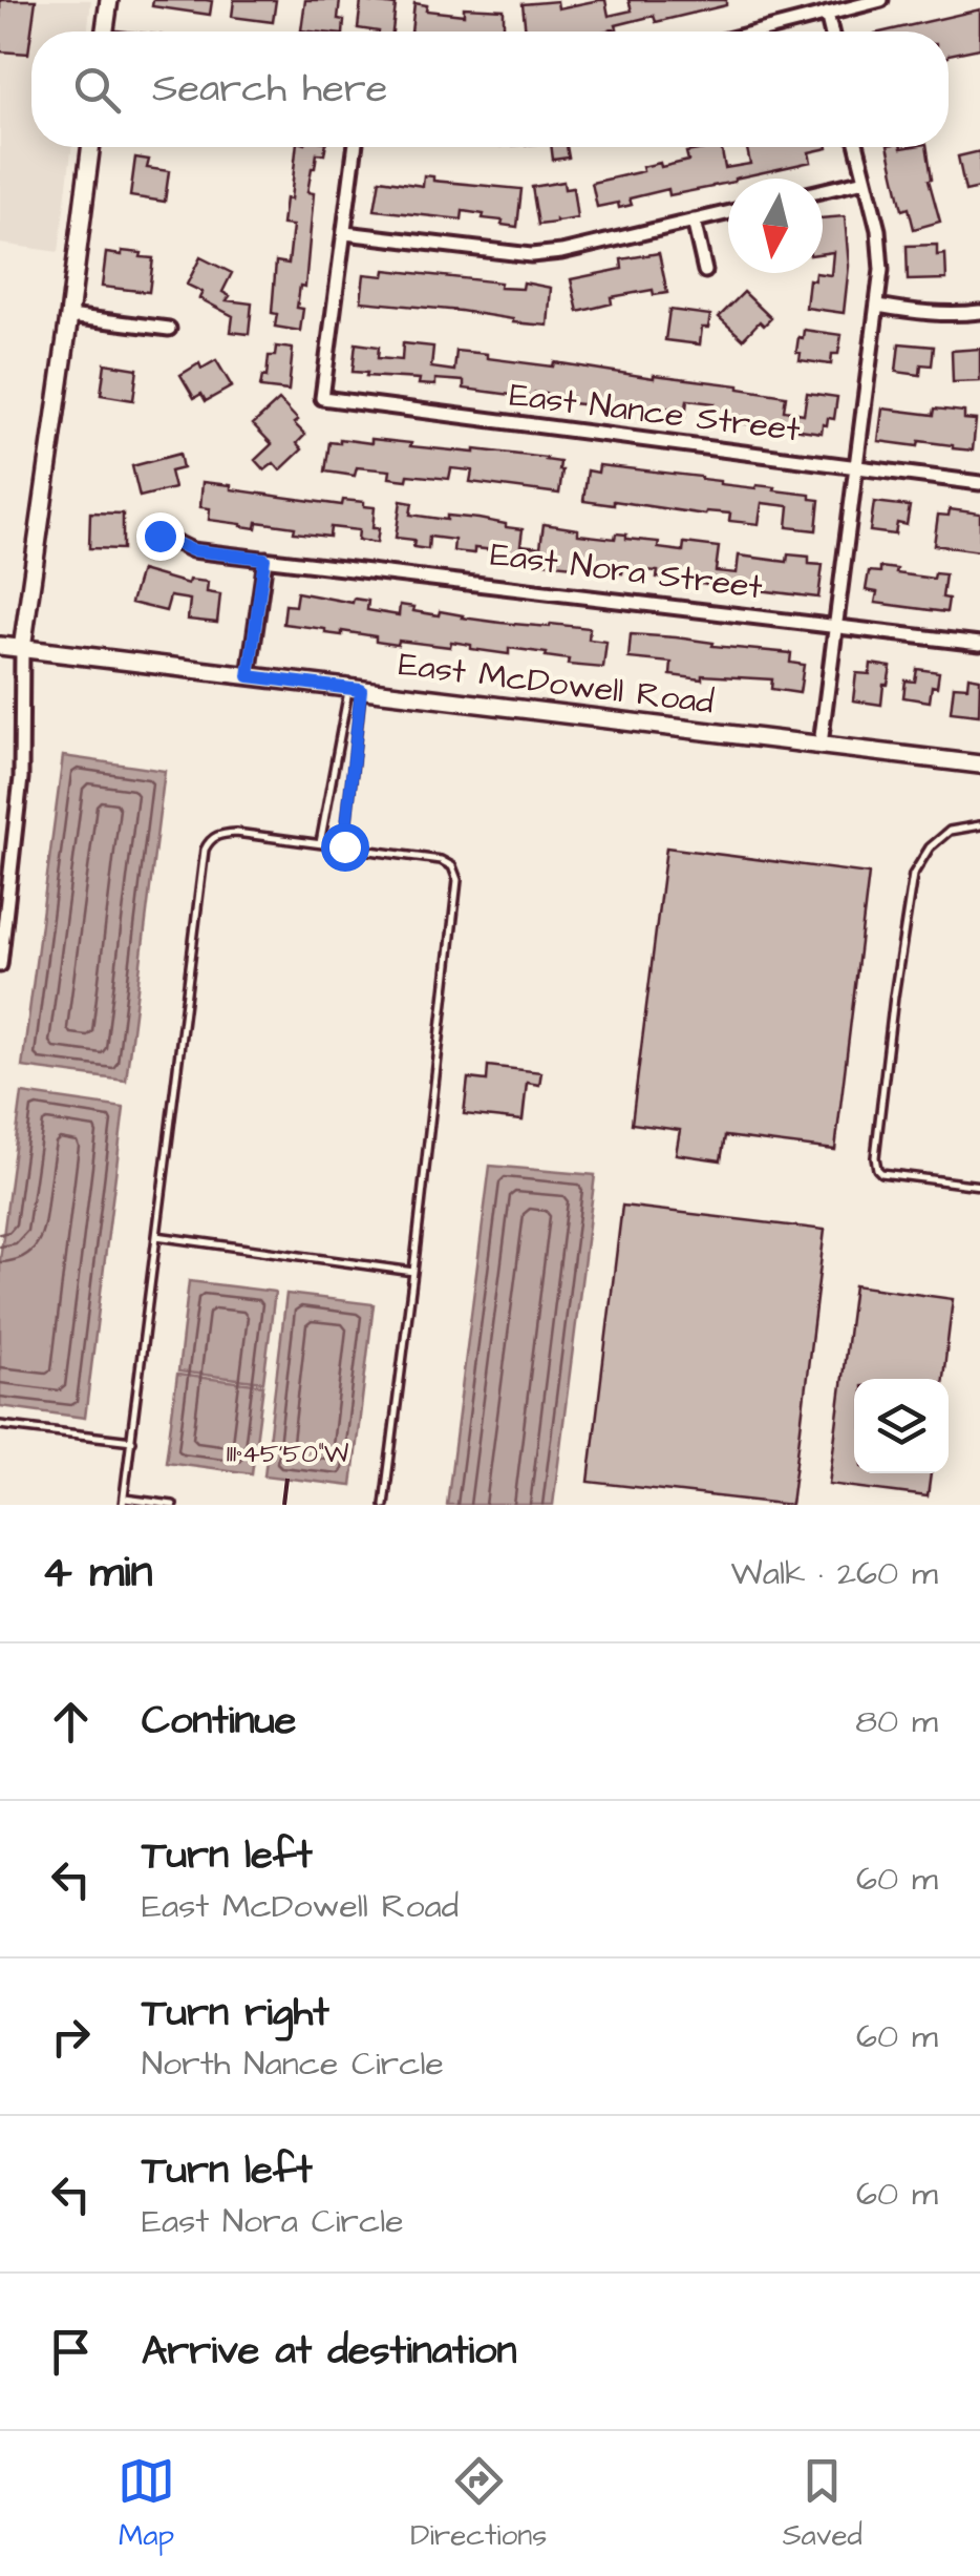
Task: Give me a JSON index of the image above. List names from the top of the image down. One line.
{"streets":{"main road":["East McDowell Road"],"street":["East Nance Street","East Nora Street"]},"north":"bottom","page":{"search":"Search here","heading":["4 min","Walk · 260 m"],"list":[["Continue","80 m"],["Turn left","East McDowell Road","60 m"],["Turn right","North Nance Circle","60 m"],["Turn left","East Nora Circle","60 m"],"Arrive at destination"],"nav":["Map","Directions","Saved"]},"coordinates":["111°45'50\"W"]}
